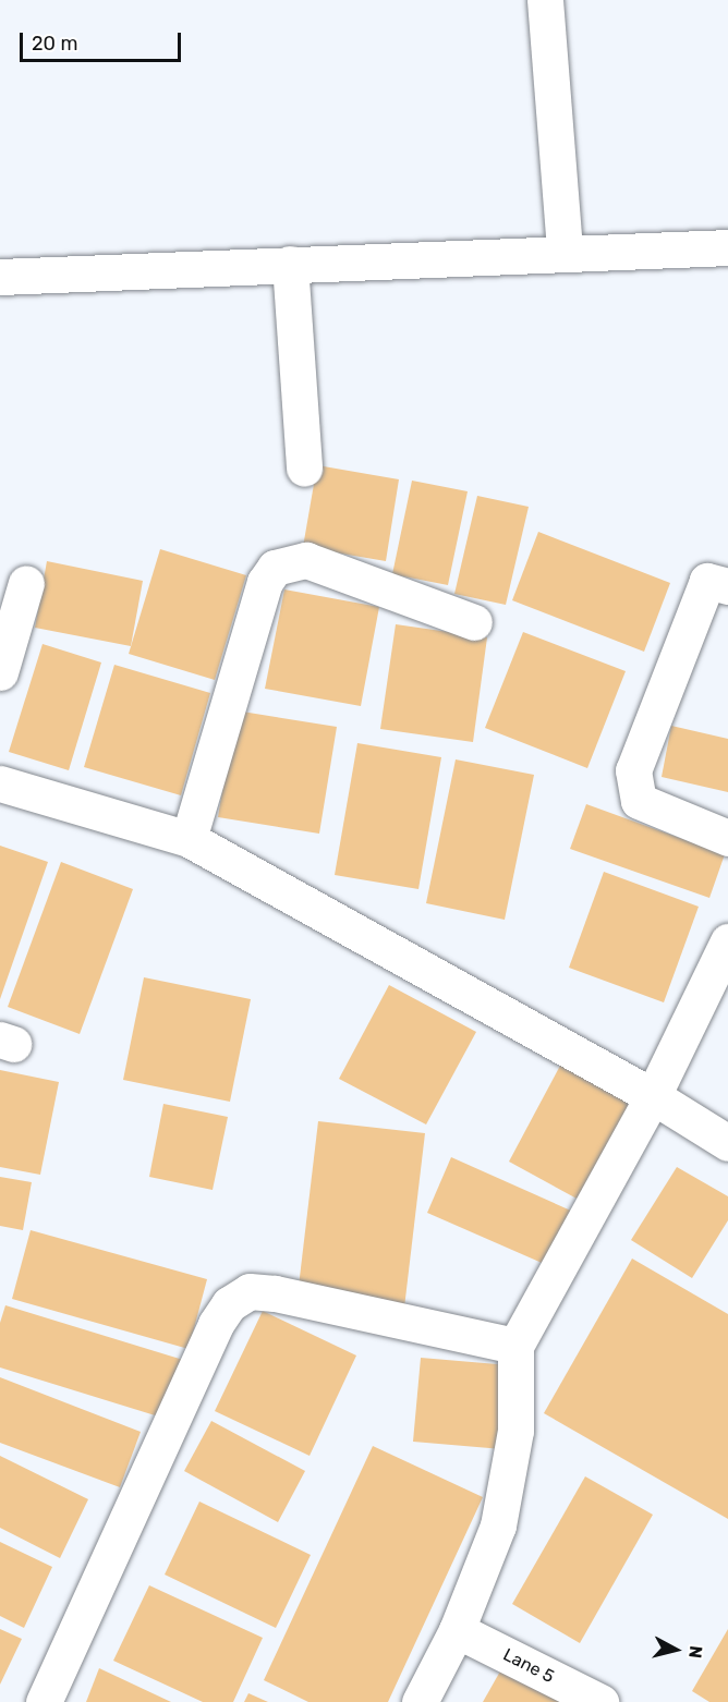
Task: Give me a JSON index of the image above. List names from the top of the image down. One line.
{"streets":{"street":["Lane 5"]},"scale_bar":"20 m","north":"right"}
